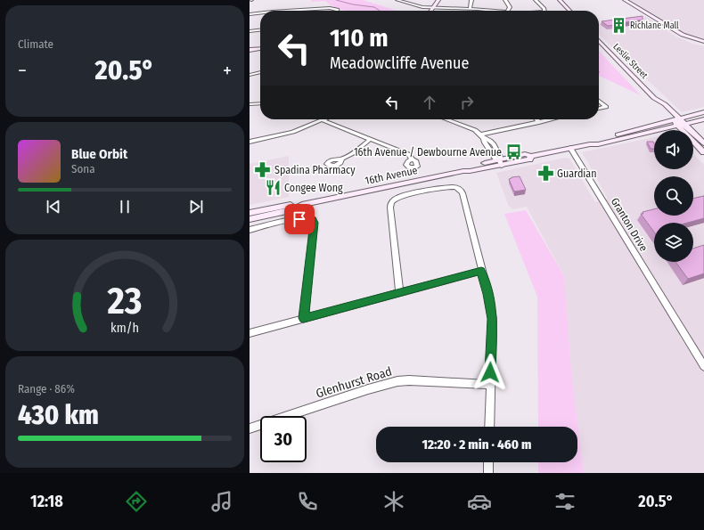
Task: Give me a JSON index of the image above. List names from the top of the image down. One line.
{"streets":{"main road":["Leslie Street","16th Avenue"],"street":["Granton Drive","Glenhurst Road"]},"crossings":[["Leslie Street","16th Avenue"],["16th Avenue","Granton Drive"]],"places":{"building":["Richlane Mall"],"bus stop":["16th Avenue / Dewbourne Avenue"],"pharmacy":["Spadina Pharmacy","Guardian"],"restaurant":["Congee Wong"]},"page":{"tile":["Climate",["Range · 86%","430 km"]],"turn":["110 m","Meadowcliffe Avenue"],"heat":["−","20.5°","+"],"song":["Blue Orbit","Sona"],"limit":"30","trip":"12:20 · 2 min · 460 m","tabs":["12:18","20.5°"],"gauge":["23","km/h"]}}
